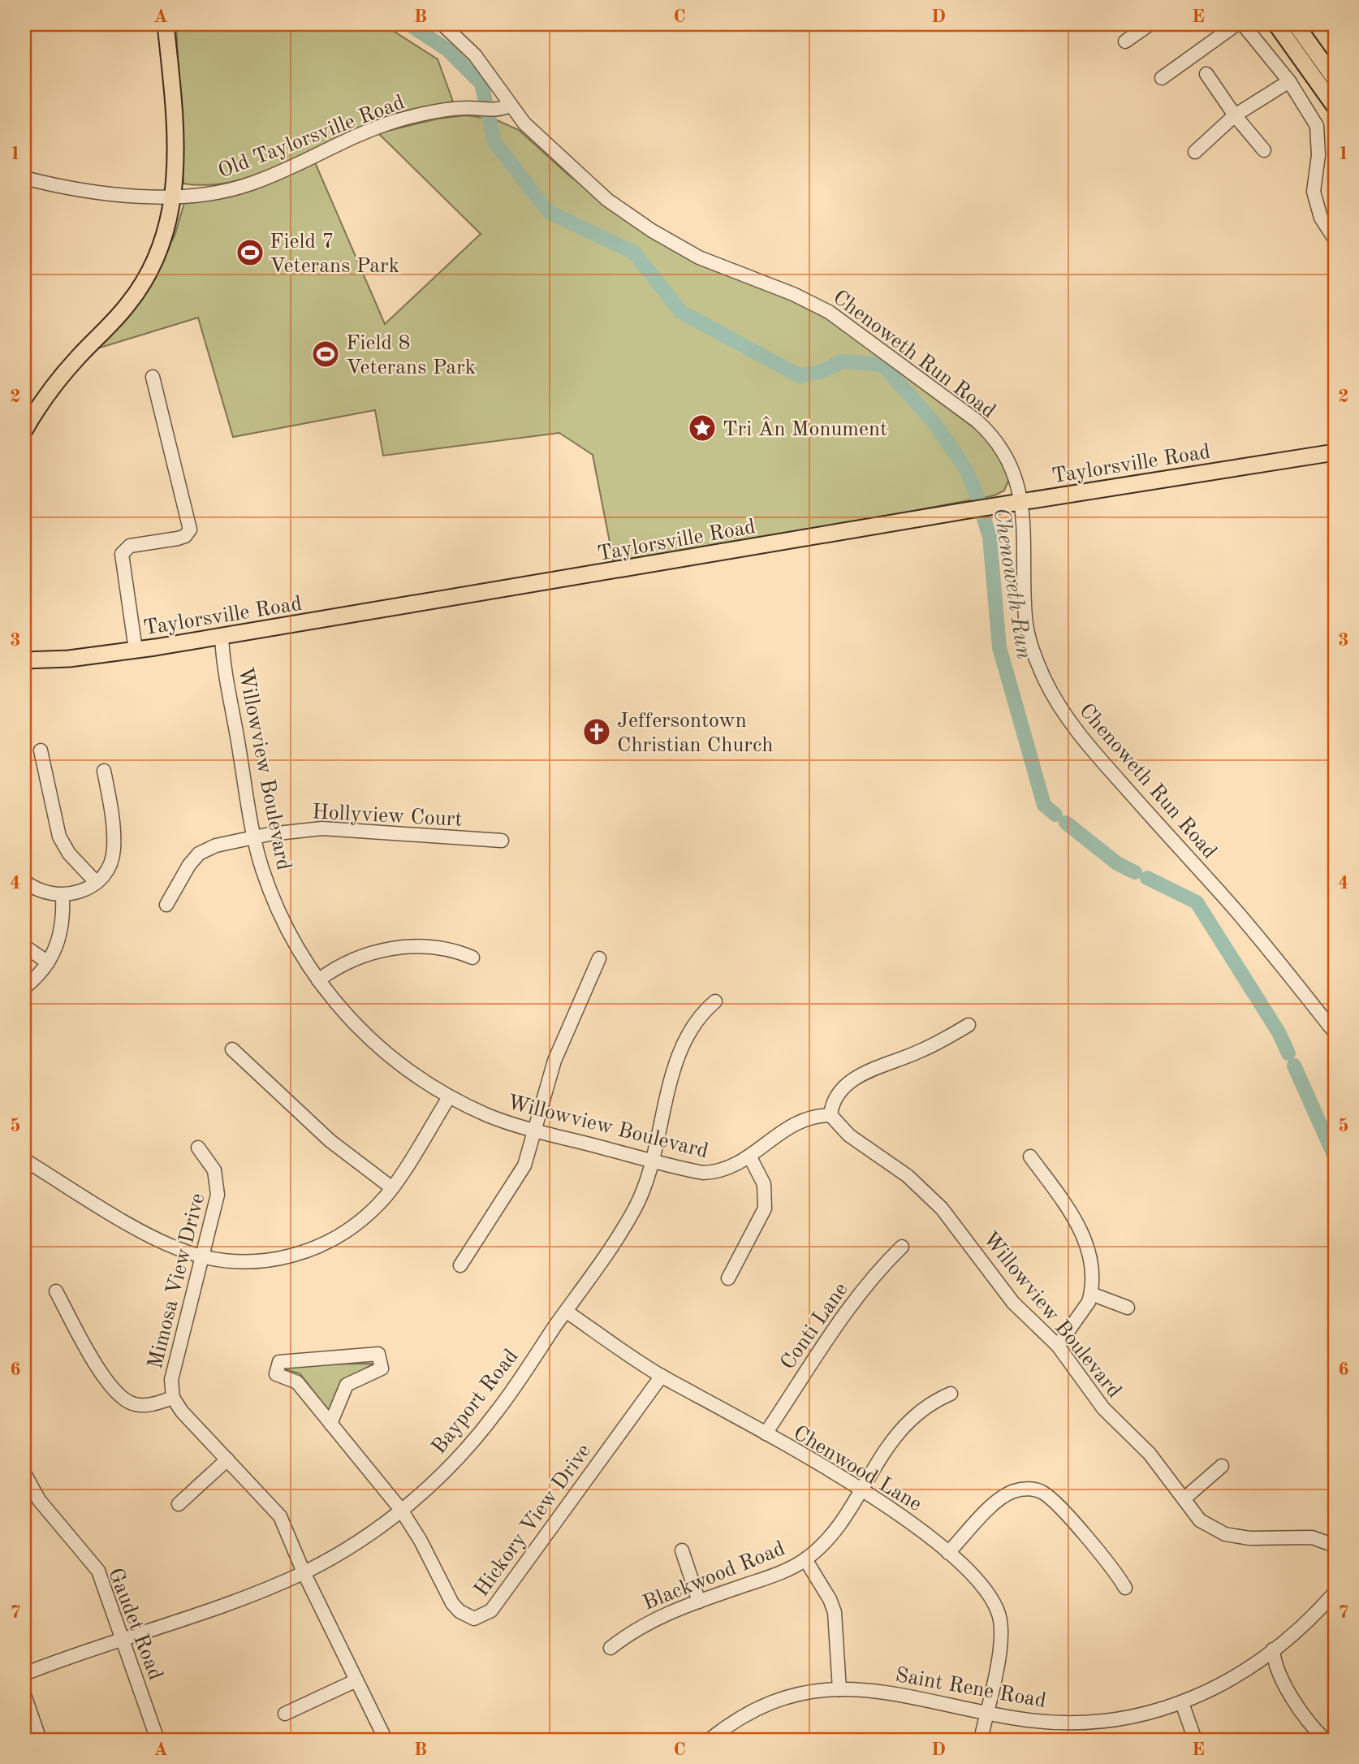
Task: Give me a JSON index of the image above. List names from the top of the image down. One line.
{"streets":{"main road":["Taylorsville Road"],"street":["Old Taylorsville Road","Chenoweth Run Road","Willowview Boulevard","Hollyview Court","Mimosa View Drive","Conti Lane","Bayport Road","Chenwood Lane","Hickory View Drive","Blackwood Road","Gaudet Road","Saint Rene Road"]},"crossings":[["Old Taylorsville Road","Chenoweth Run Road"],["Chenoweth Run Road","Taylorsville Road"],["Taylorsville Road","Willowview Boulevard"],["Willowview Boulevard","Hollyview Court"],["Willowview Boulevard","Bayport Road"],["Mimosa View Drive","Bayport Road"],["Conti Lane","Chenwood Lane"],["Bayport Road","Chenwood Lane"],["Bayport Road","Hickory View Drive"],["Bayport Road","Gaudet Road"],["Chenwood Lane","Hickory View Drive"],["Chenwood Lane","Blackwood Road"],["Chenwood Lane","Saint Rene Road"]],"water":["Chenoweth Run"],"places":{"sports":["Field 7 Veterans Park","Field 8 Veterans Park"],"place":["Tri Ân Monument"],"church":["Jeffersontown Christian Church"]},"grid":{"columns":["A","B","C","D","E"],"rows":["1","2","3","4","5","6","7"]}}
